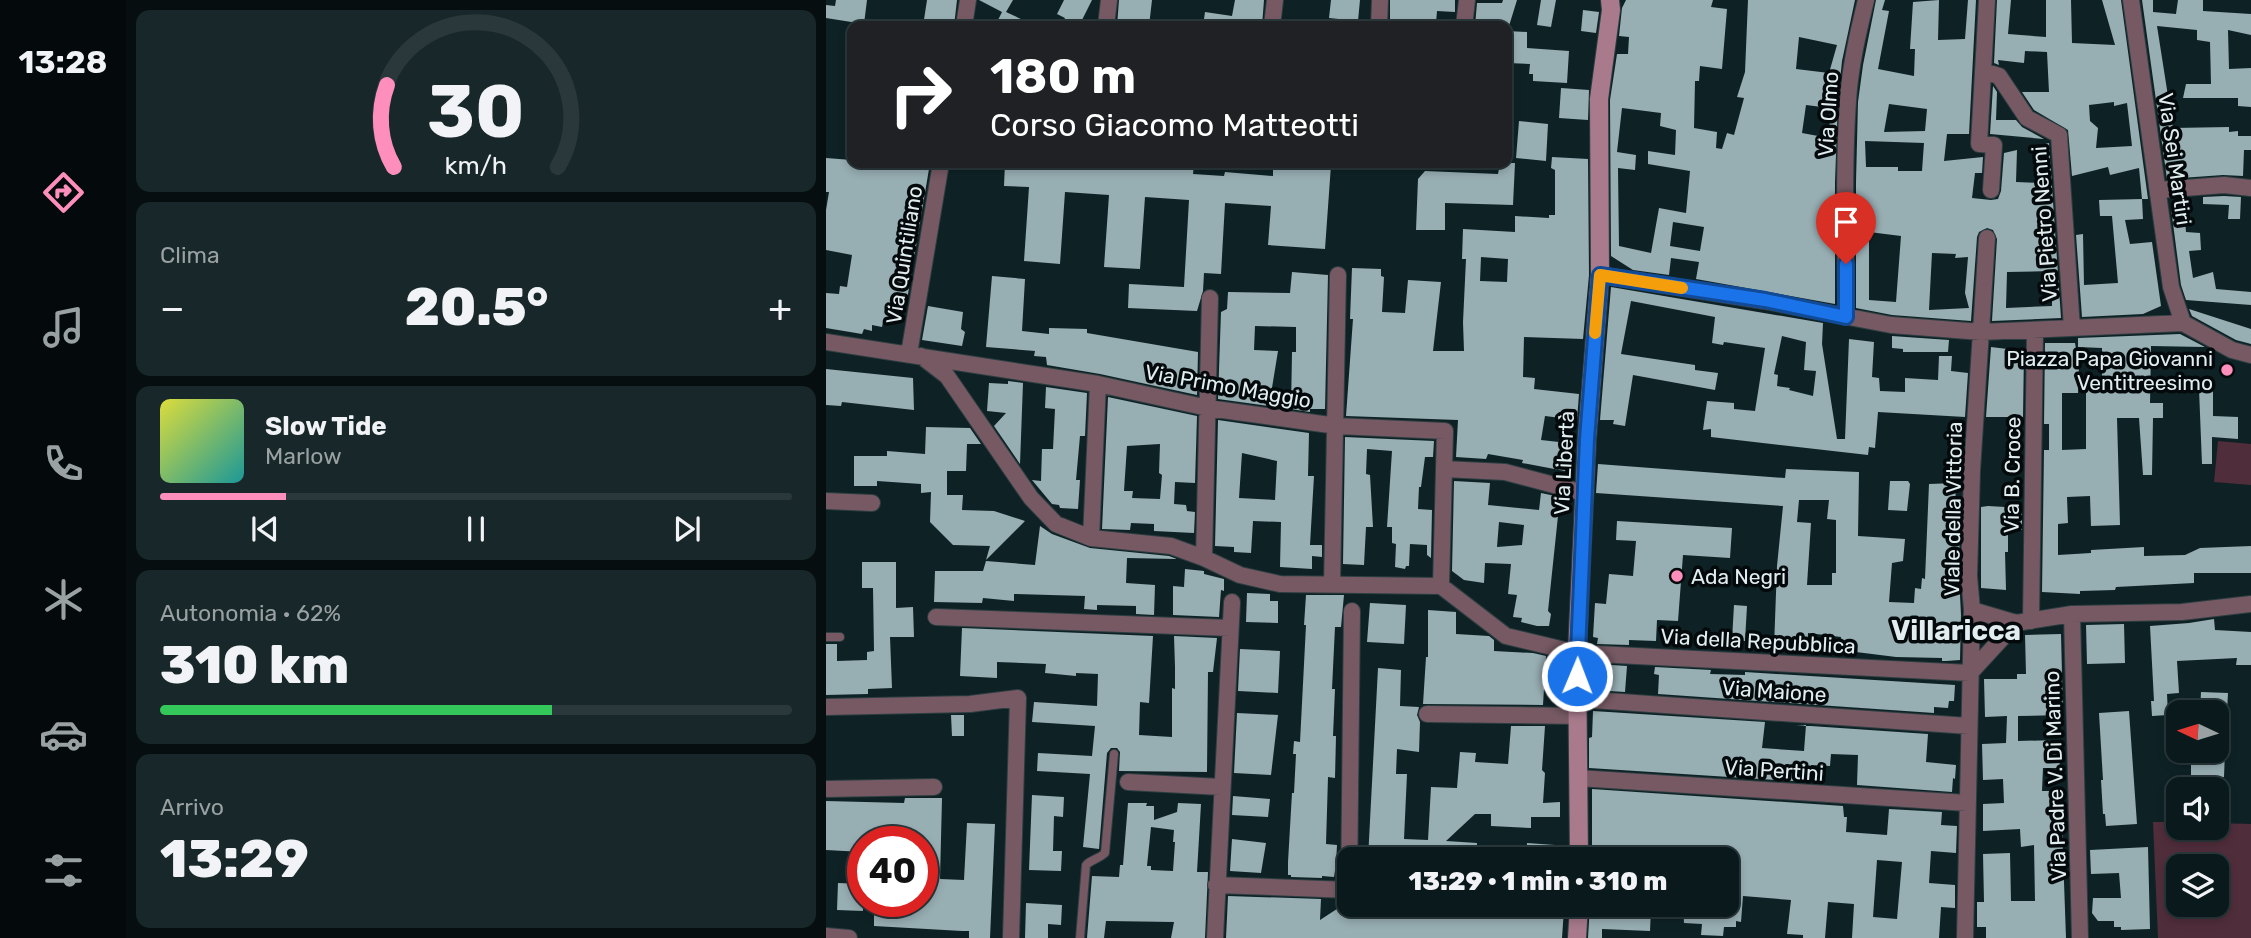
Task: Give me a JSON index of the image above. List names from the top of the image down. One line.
{"streets":{"street":["Via Olmo","Via Sei Martiri","Via Pietro Nenni","Via Quintiliano","Via Primo Maggio","Via Libertà","Via B. Croce","Viale della Vittoria","Via della Repubblica","Via Maione","Via Pertini","Via Padre V. Di Marino"]},"crossings":[["Via Quintiliano","Via Primo Maggio"],["Via Libertà","Via della Repubblica"],["Via Libertà","Via Maione"],["Via Libertà","Via Pertini"],["Viale della Vittoria","Via della Repubblica"],["Viale della Vittoria","Via Maione"],["Viale della Vittoria","Via Pertini"]],"districts":["Villaricca"],"places":["Piazza Papa Giovanni Ventitreesimo","Ada Negri"],"north":"left","page":{"tabs":"13:28","turn":["180 m","Corso Giacomo Matteotti"],"tile":["Clima",["Autonomia · 62%","310 km"],["Arrivo","13:29"]],"heat":["−","20.5°","+"],"song":["Slow Tide","Marlow"],"limit":"40","trip":"13:29 · 1 min · 310 m","gauge":["30","km/h"]}}
